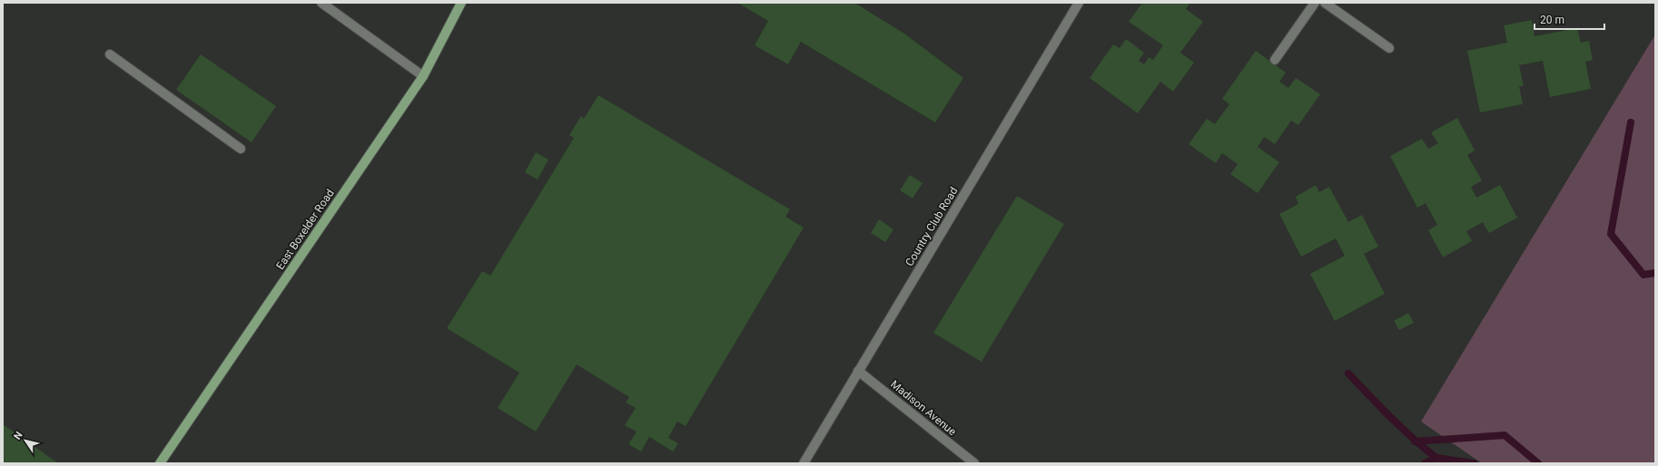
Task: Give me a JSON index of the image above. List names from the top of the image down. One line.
{"streets":{"main road":["East Boxelder Road"],"street":["Country Club Road","Madison Avenue"]},"crossings":[["Country Club Road","Madison Avenue"]],"scale_bar":"20 m","north":"top left"}
